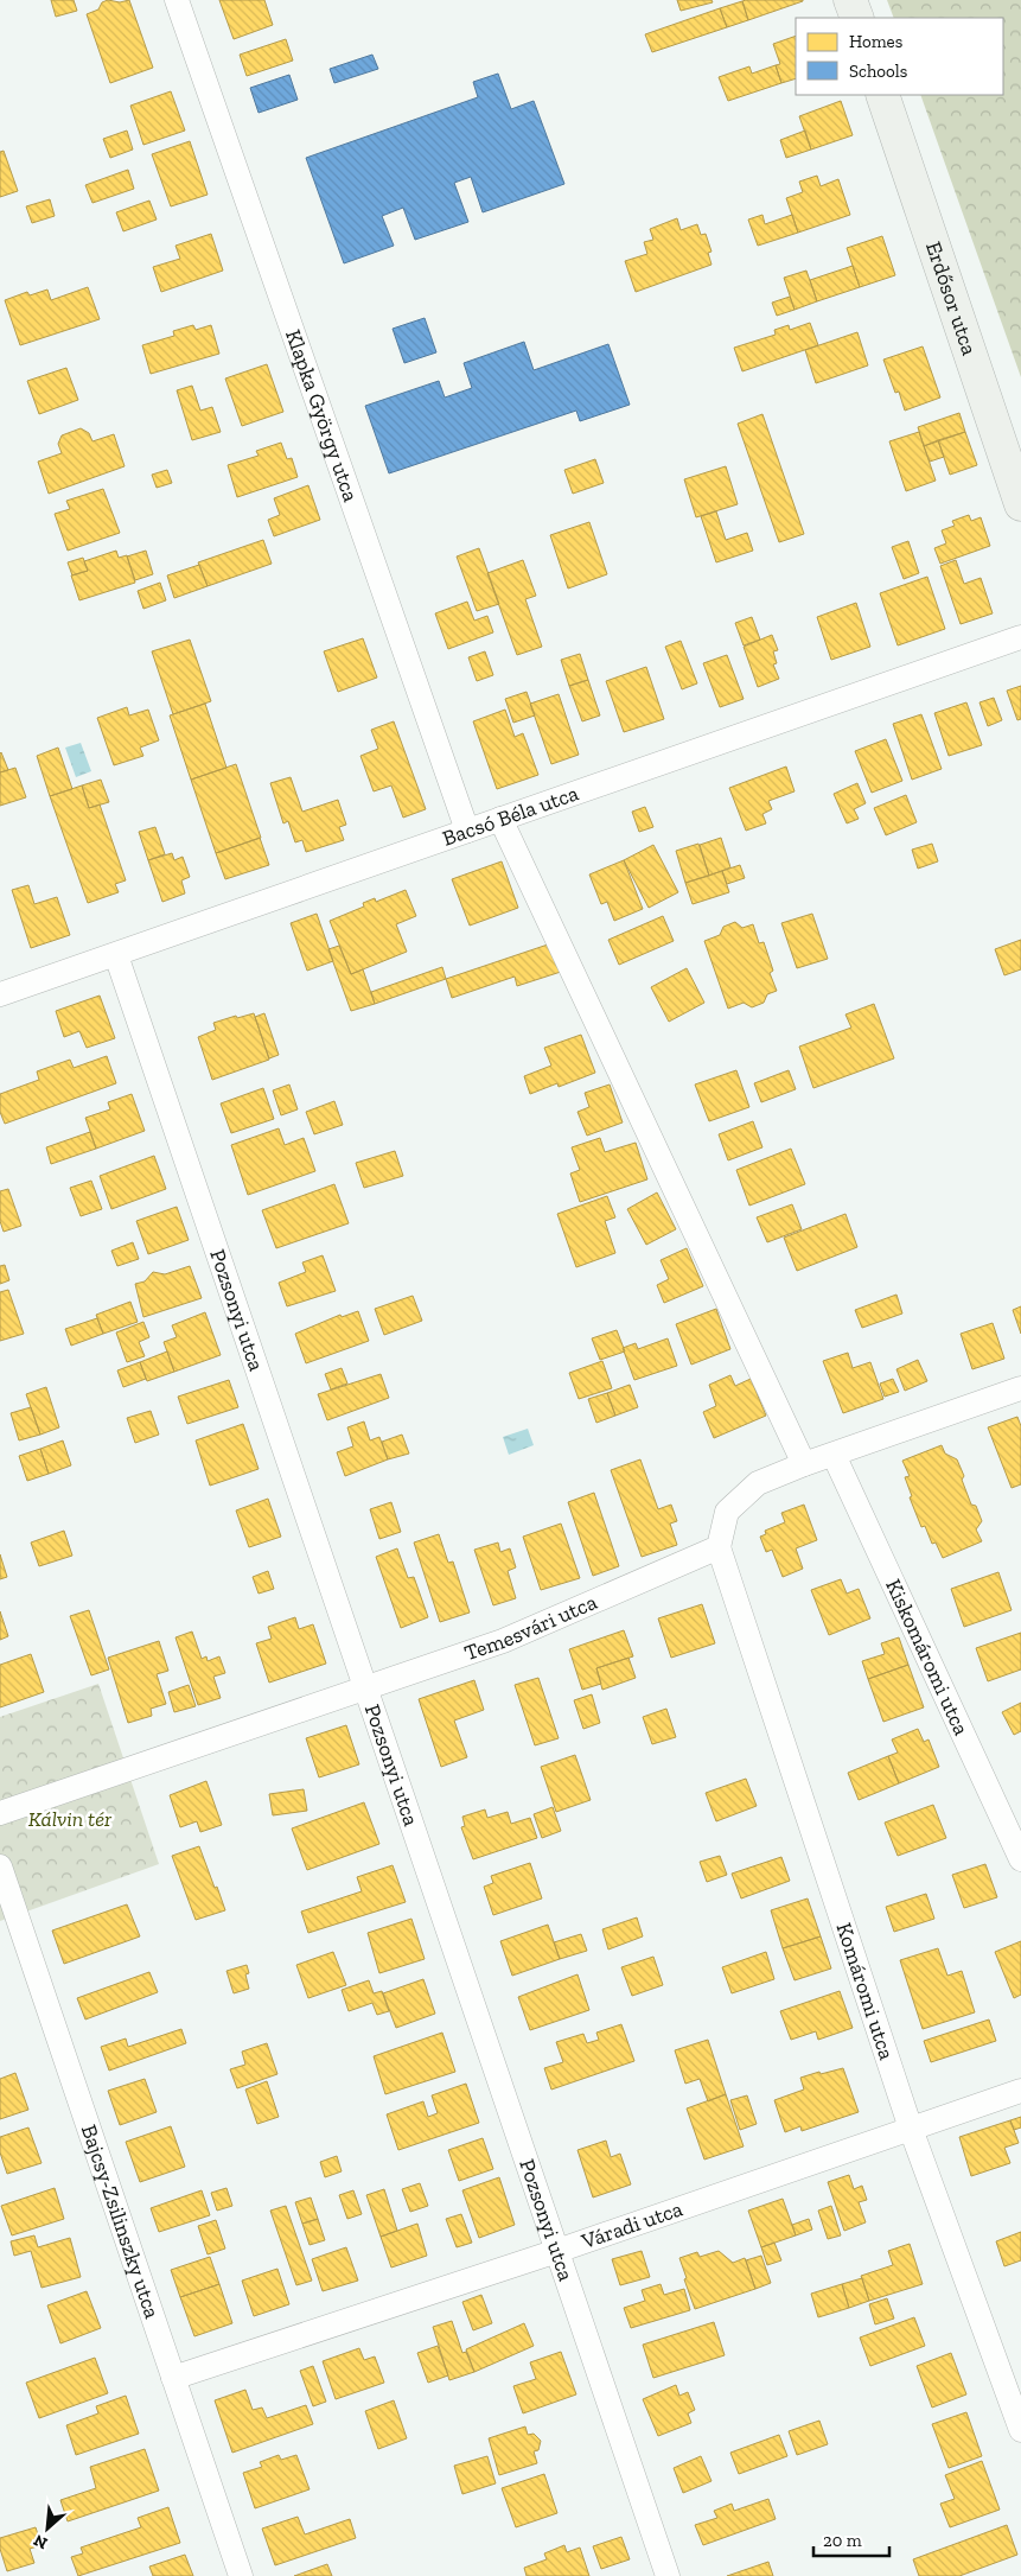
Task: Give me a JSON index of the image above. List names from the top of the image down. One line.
{"streets":{"street":["Erdősor utca","Klapka György utca","Bacsó Béla utca","Pozsonyi utca","Temesvári utca","Kiskomáromi utca","Komáromi utca","Bajcsy-Zsilinszky utca","Váradi utca"]},"crossings":[["Klapka György utca","Bacsó Béla utca"],["Bacsó Béla utca","Pozsonyi utca"],["Pozsonyi utca","Temesvári utca"],["Pozsonyi utca","Váradi utca"],["Temesvári utca","Komáromi utca"],["Komáromi utca","Váradi utca"],["Bajcsy-Zsilinszky utca","Váradi utca"]],"parks":["Kálvin tér"],"legend":["Homes","Schools"],"scale_bar":"20 m","north":"bottom left"}
